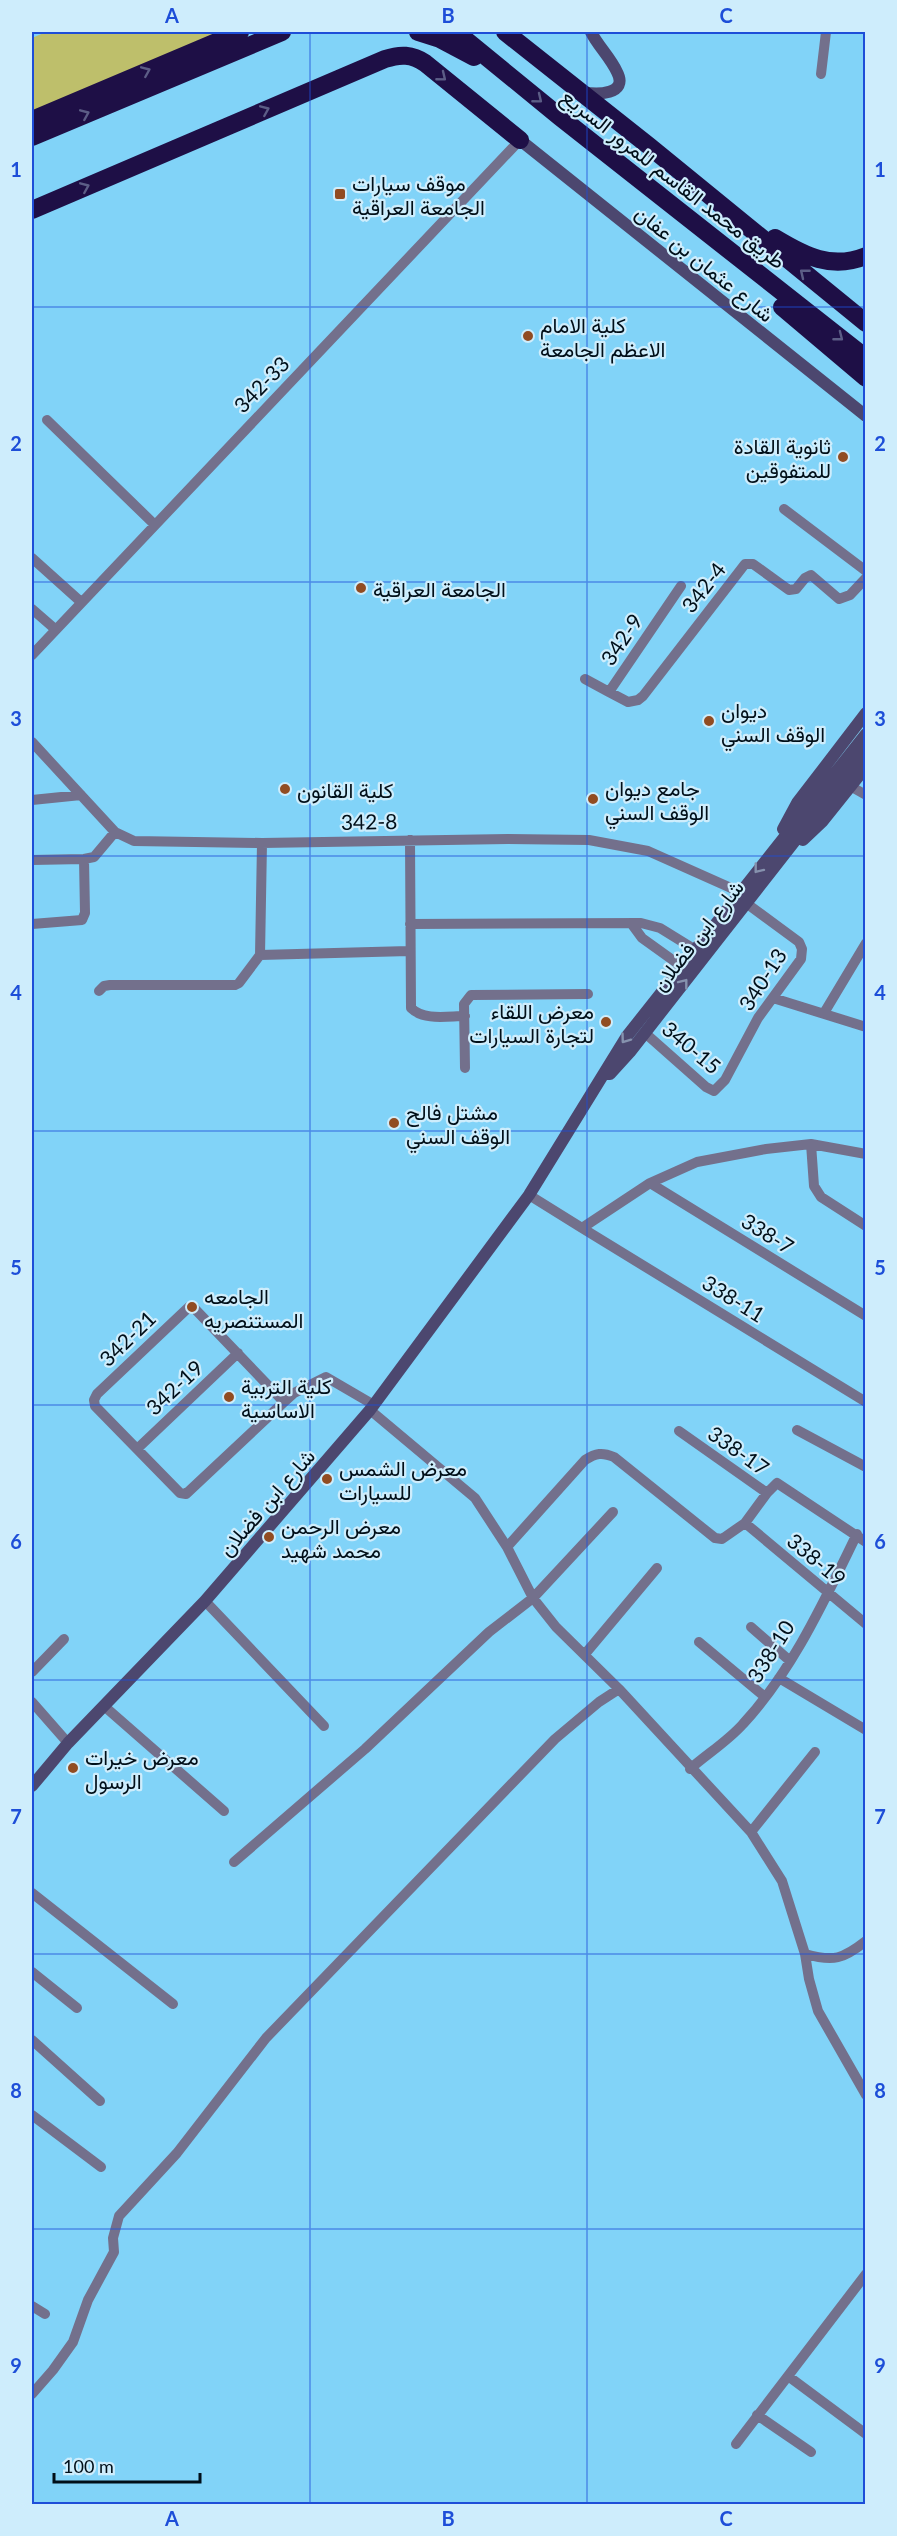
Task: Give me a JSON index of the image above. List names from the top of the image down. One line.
{"streets":{"highway":["طريق محمد القاسم للمرور السريع"],"street":["شارع عثمان بن عفان","342-33","342-4","342-9","342-8","شارع ابن فضلان","340-13","340-15","338-7","338-11","342-21","342-19","338-17","338-19","338-10"]},"crossings":[["شارع عثمان بن عفان","342-33"],["342-4","342-9"],["342-8","شارع ابن فضلان"],["شارع ابن فضلان","340-13"],["شارع ابن فضلان","340-15"],["شارع ابن فضلان","338-11"],["340-13","340-15"],["342-21","342-19"],["338-17","338-10"],["338-19","338-10"]],"places":{"transit":["موقف سيارات الجامعة العراقية"],"other":["كلية الامام الاعظم الجامعة","ثانوية القادة للمتفوقين","الجامعة العراقية","ديوان الوقف السني","كلية القانون","جامع ديوان الوقف السني","معرض اللقاء لتجارة السيارات","مشتل فالح الوقف السني","الجامعه المستنصريه","كلية التربية الاساسية","معرض الشمس للسيارات","معرض الرحمن محمد شهيد","معرض خيرات الرسول"]},"scale_bar":"100 m","grid":{"columns":["A","B","C"],"rows":["1","2","3","4","5","6","7","8","9"]}}
